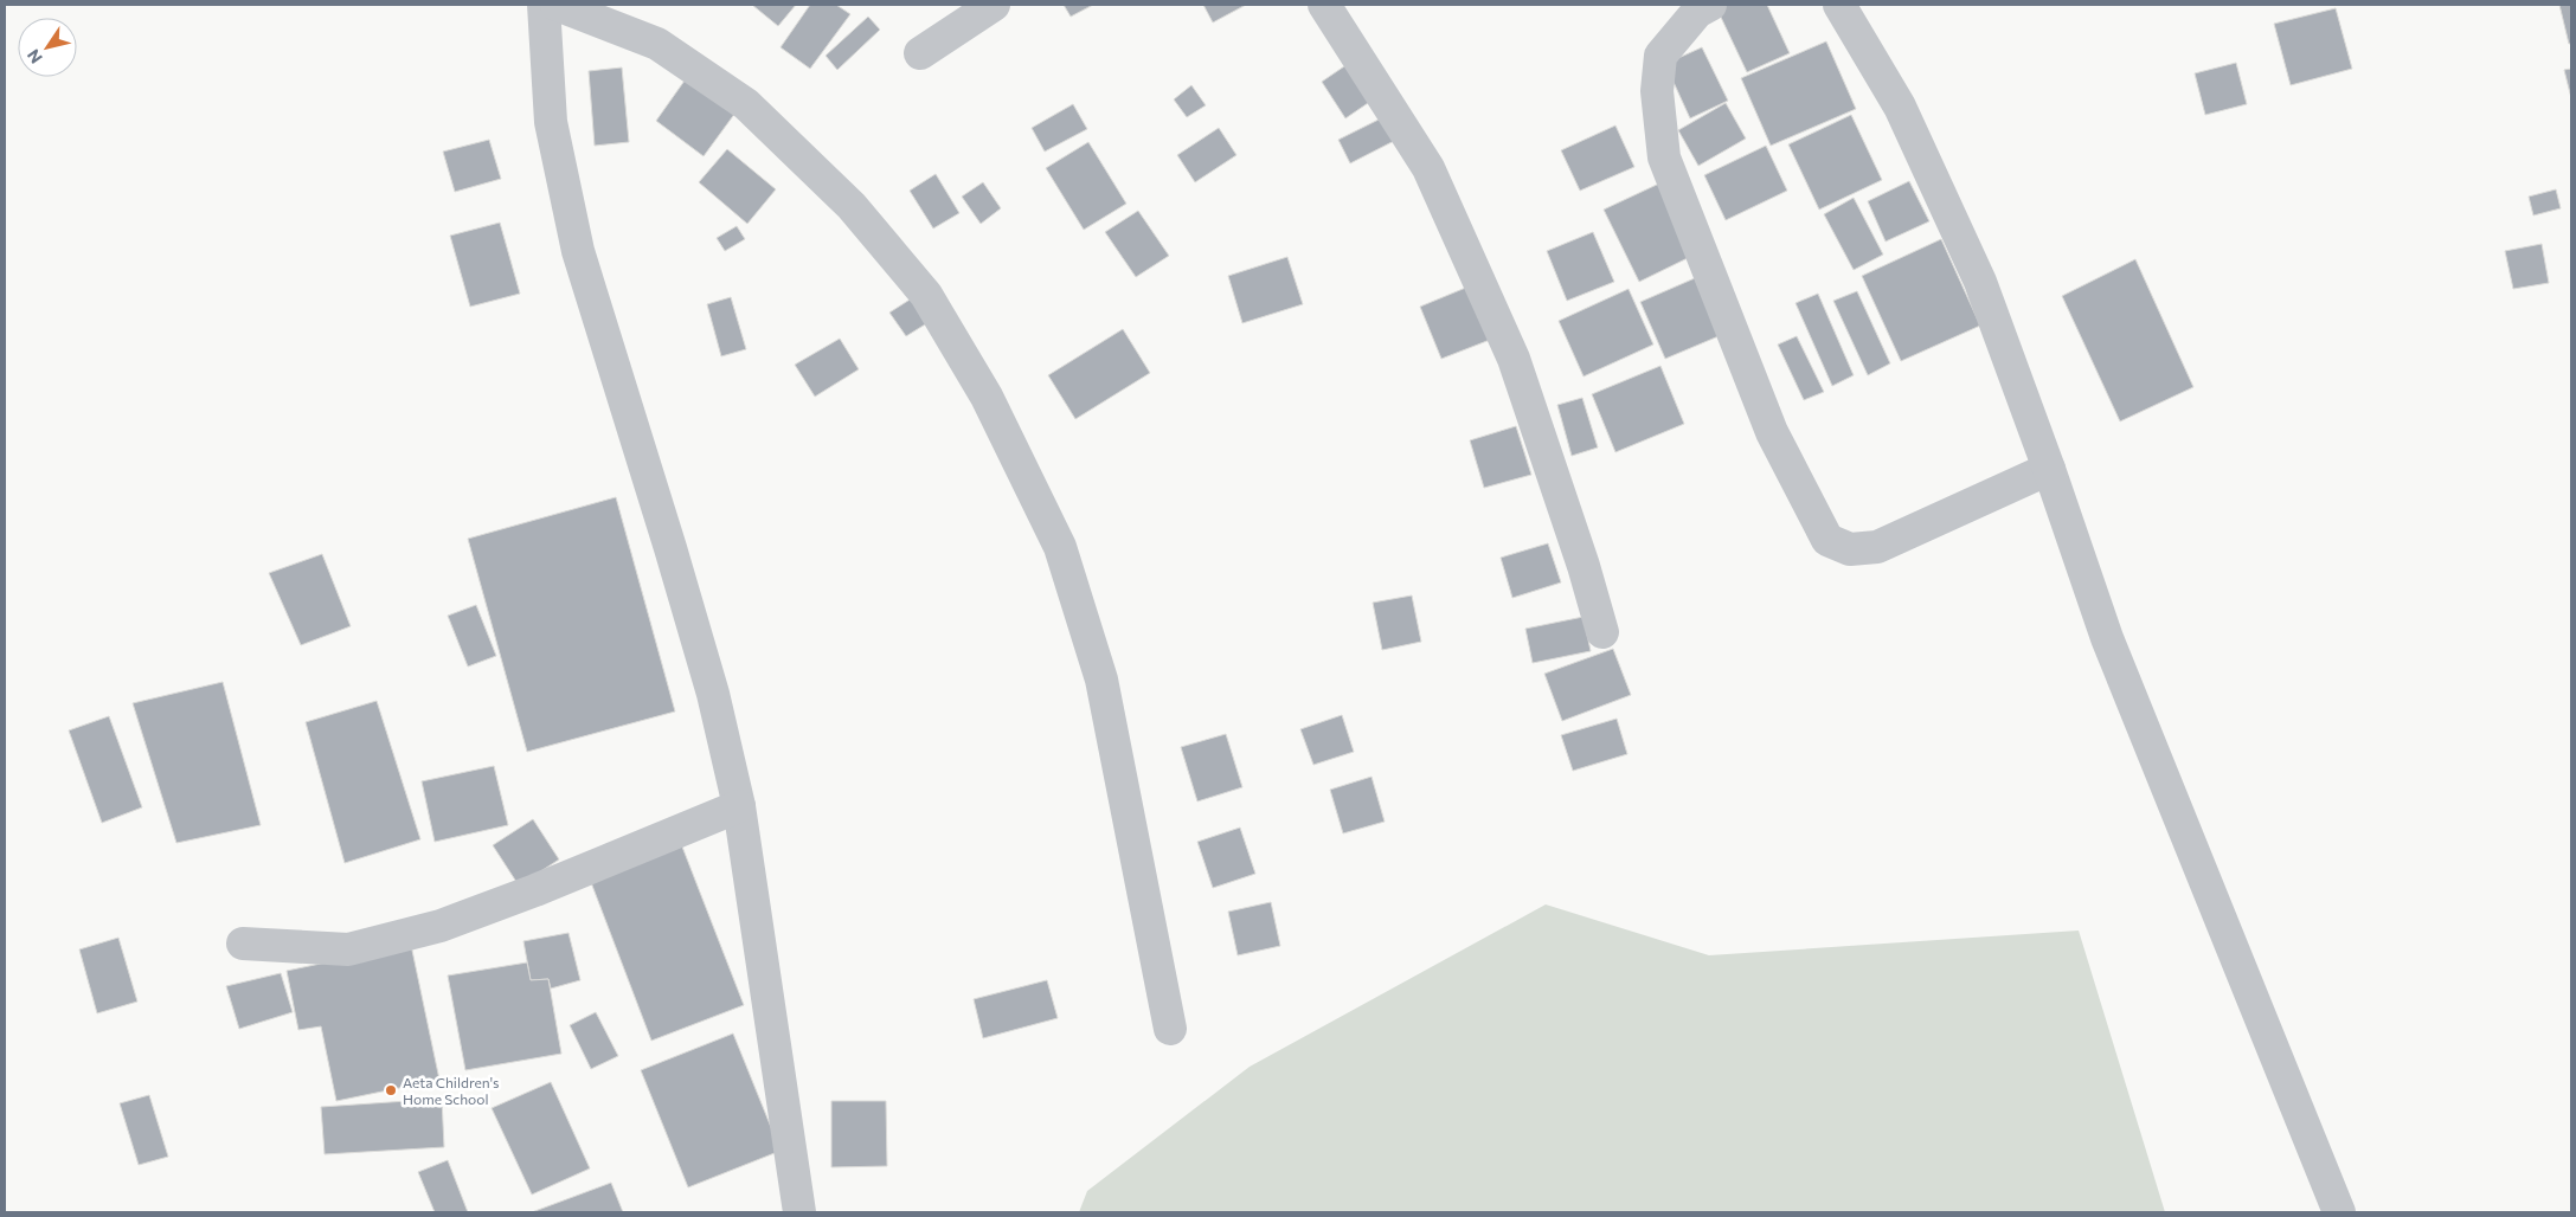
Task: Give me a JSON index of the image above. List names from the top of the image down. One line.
{"places":["Aeta Children's Home School"],"north":"bottom left"}
